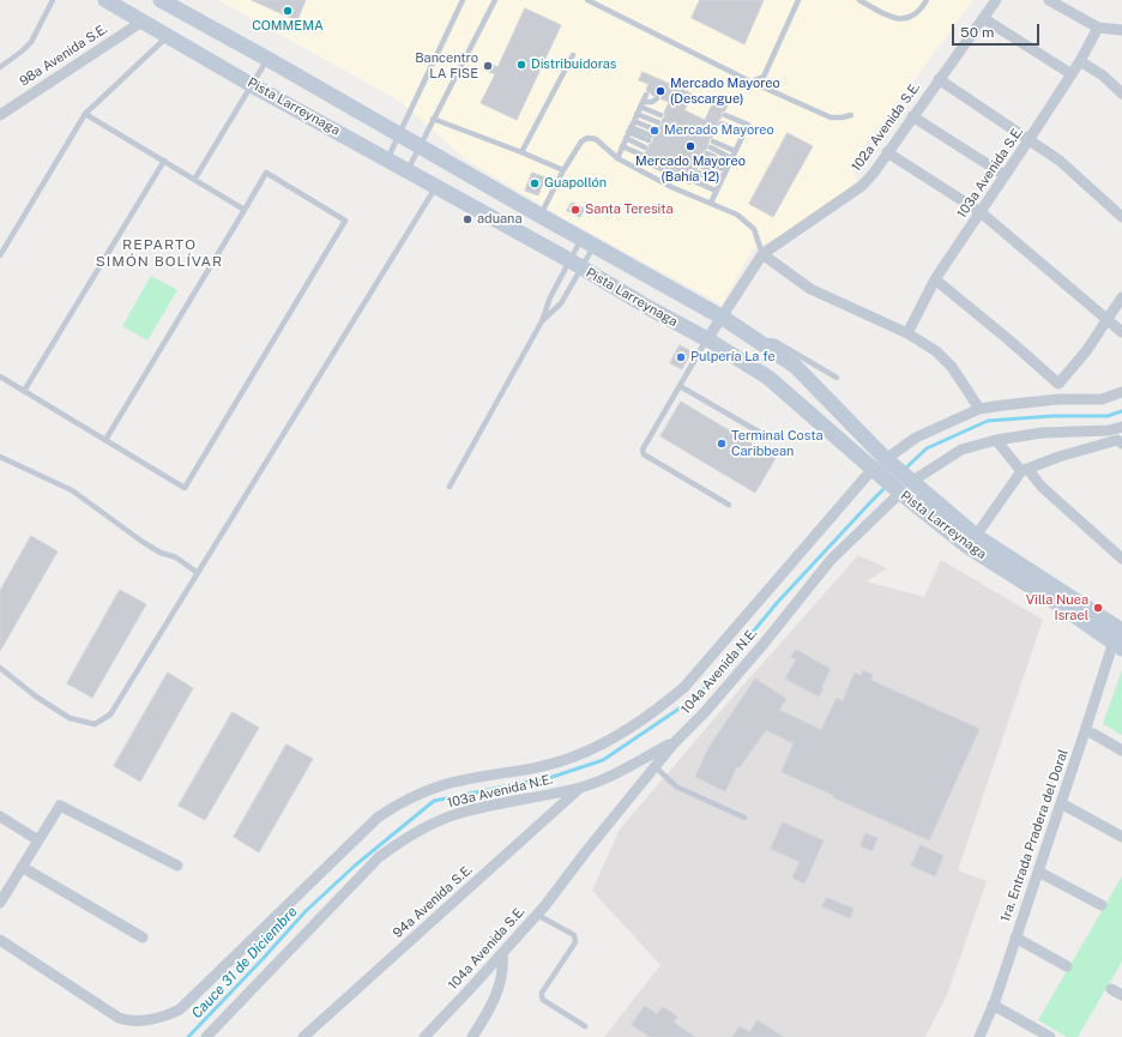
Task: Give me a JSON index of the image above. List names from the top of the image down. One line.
{"streets":{"main road":["Pista Larreynaga"],"street":["98a Avenida S.E.","102a Avenida S.E.","103a Avenida S.E.","104a Avenida N.E.","103a Avenida N.E.","1ra. Entrada Pradera del Doral","94a Avenida S.E.","104a Avenida S.E."]},"crossings":[["98a Avenida S.E.","Pista Larreynaga"],["Pista Larreynaga","102a Avenida S.E."],["Pista Larreynaga","104a Avenida N.E."],["Pista Larreynaga","1ra. Entrada Pradera del Doral"],["104a Avenida N.E.","103a Avenida N.E."],["104a Avenida N.E.","104a Avenida S.E."],["103a Avenida N.E.","94a Avenida S.E."]],"districts":["REPARTO SIMÓN BOLÍVAR"],"water":["Cauce 31 de Diciembre"],"places":["COMMEMA","Distribuidoras","Bancentro LA FISE","Mercado Mayoreo (Descargue)","Mercado Mayoreo","Mercado Mayoreo (Bahía 12)","Guapollón","Santa Teresita","aduana","Pulpería La fe","Terminal Costa Caribbean","Villa Nuea Israel"],"scale_bar":"50 m"}
